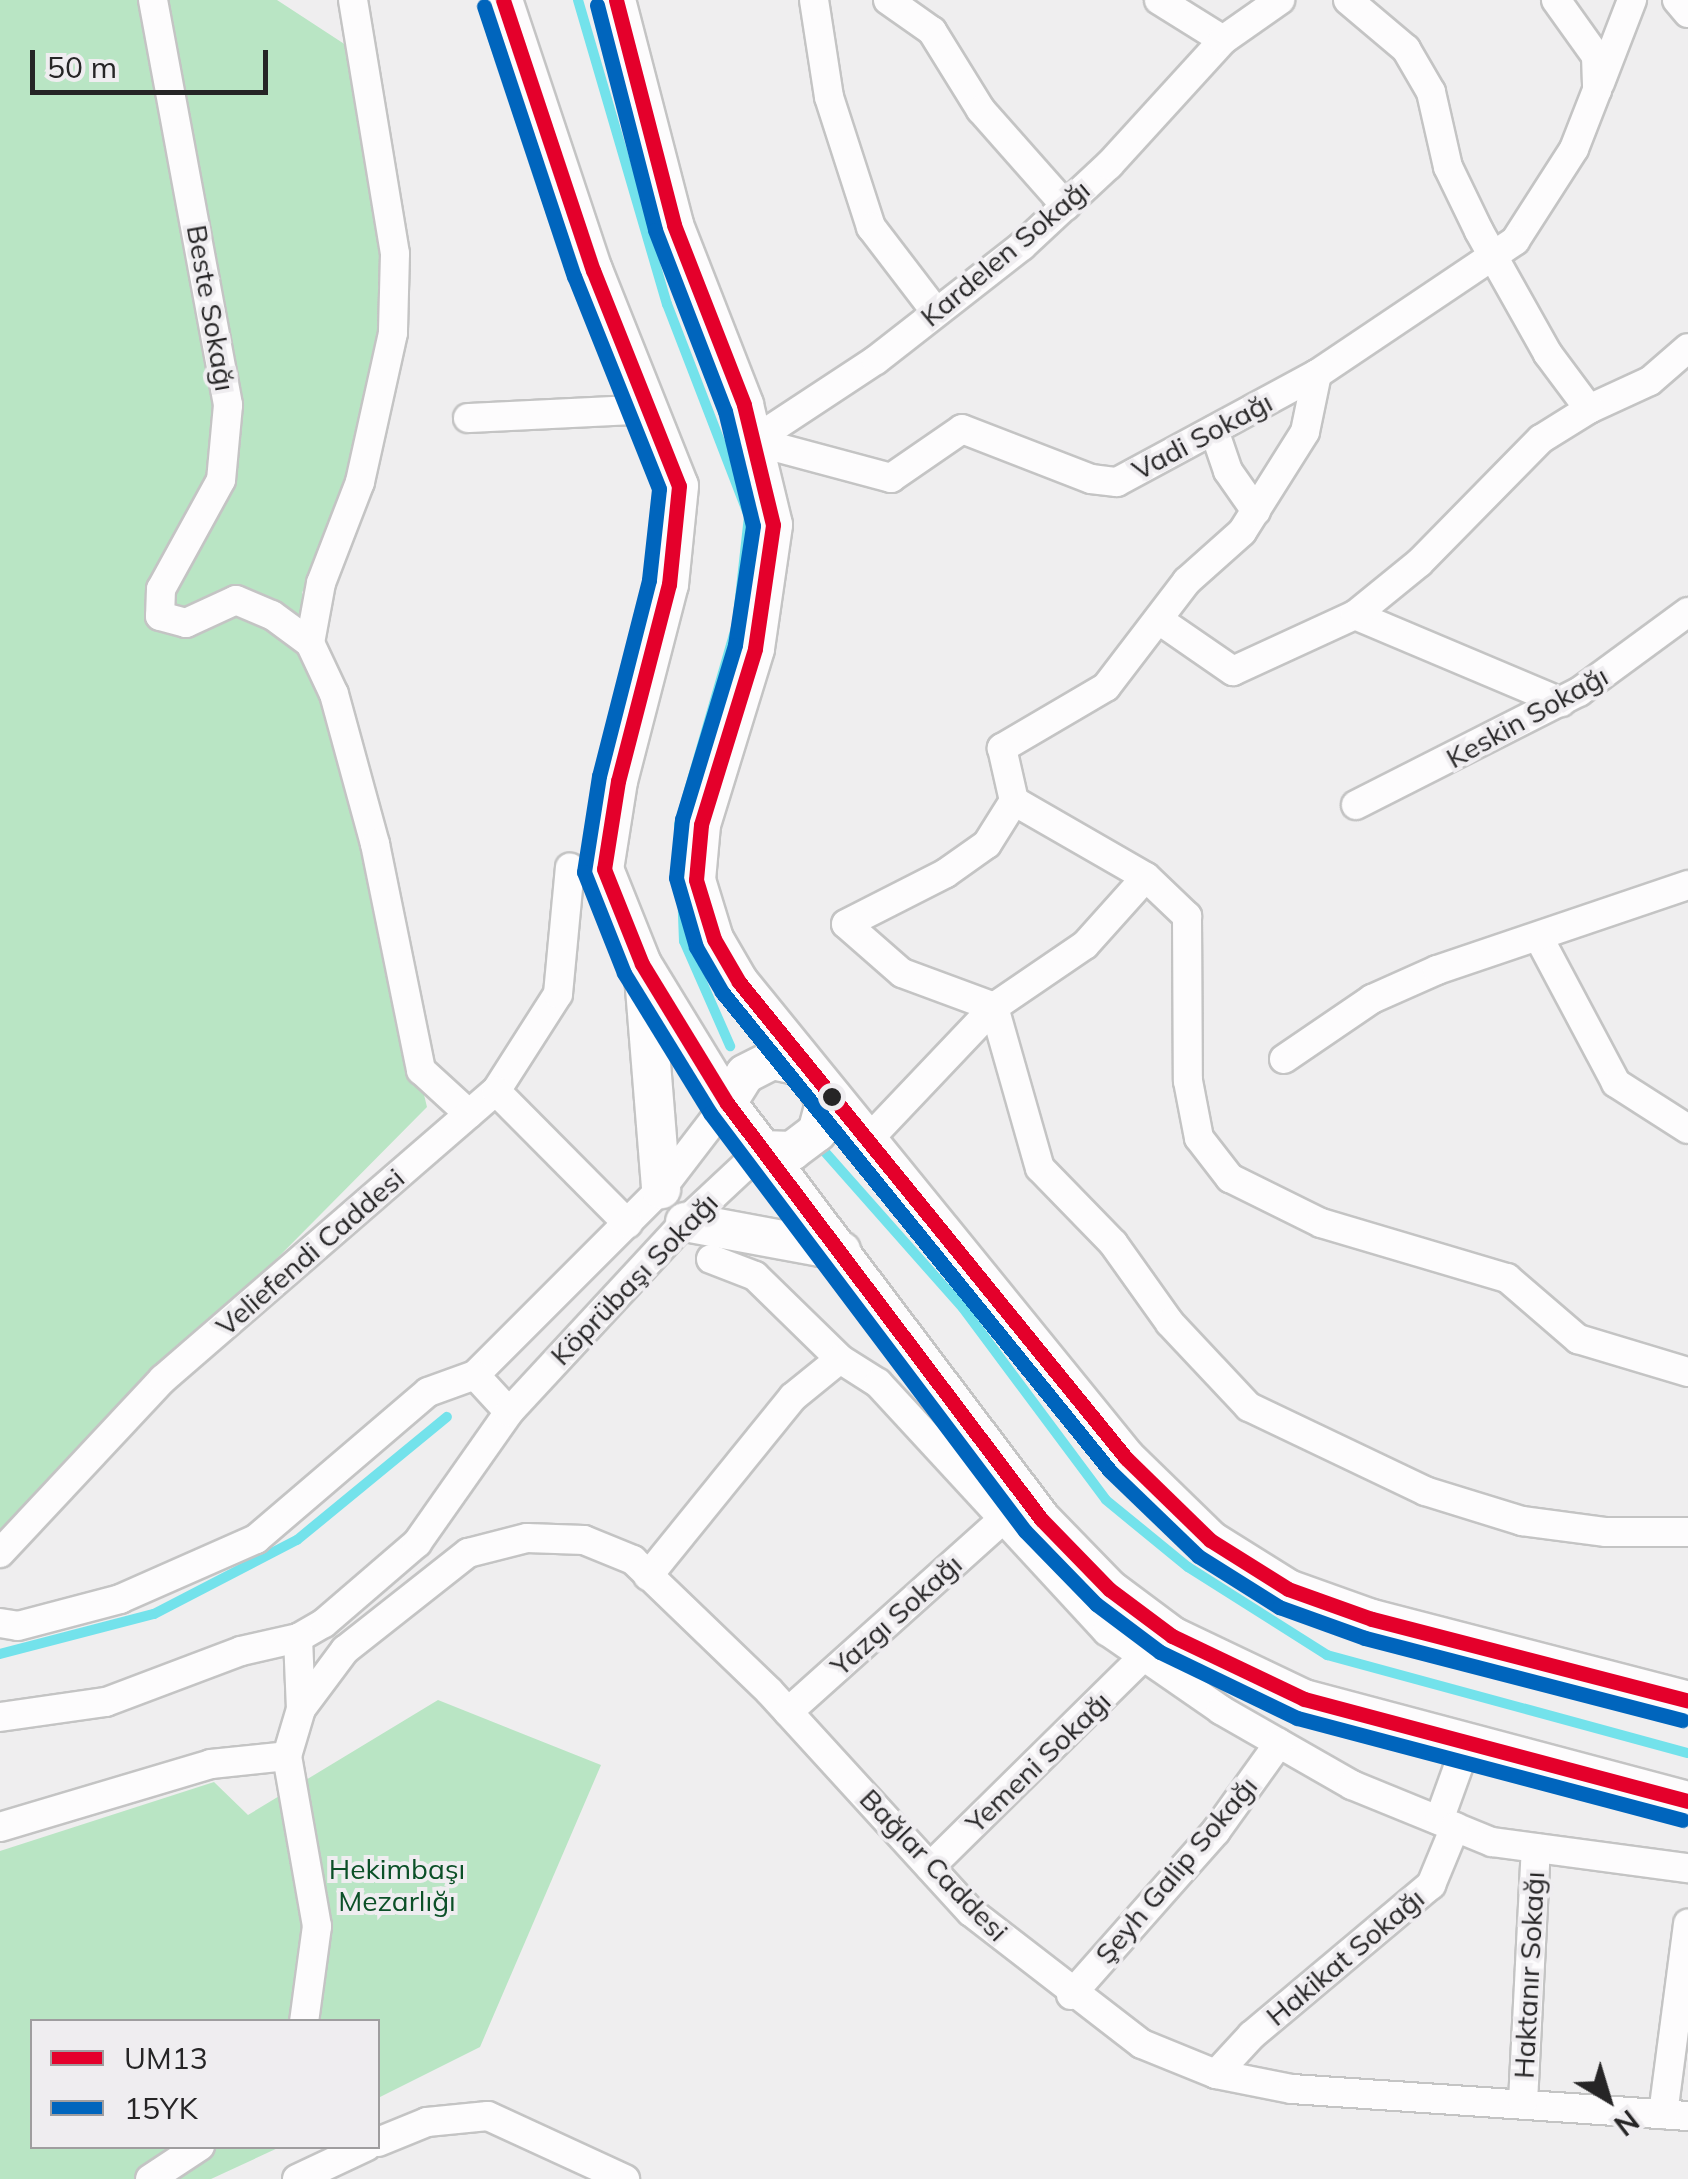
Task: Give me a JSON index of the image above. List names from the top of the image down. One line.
{"streets":{"street":["Kardelen Sokağı","Beste Sokağı","Vadi Sokağı","Keskin Sokağı","Veliefendi Caddesi","Köprübaşı Sokağı","Yazgı Sokağı","Yemeni Sokağı","Bağlar Caddesi","Şeyh Galip Sokağı","Hakikat Sokağı","Haktanır Sokağı"]},"crossings":[["Kardelen Sokağı","Vadi Sokağı"],["Yazgı Sokağı","Bağlar Caddesi"],["Yemeni Sokağı","Bağlar Caddesi"],["Bağlar Caddesi","Şeyh Galip Sokağı"],["Bağlar Caddesi","Hakikat Sokağı"],["Bağlar Caddesi","Haktanır Sokağı"]],"parks":["Hekimbaşı Mezarlığı"],"lines":["transit line UM13","transit line 15YK"],"legend":["UM13","15YK"],"scale_bar":"50 m","north":"bottom right"}
